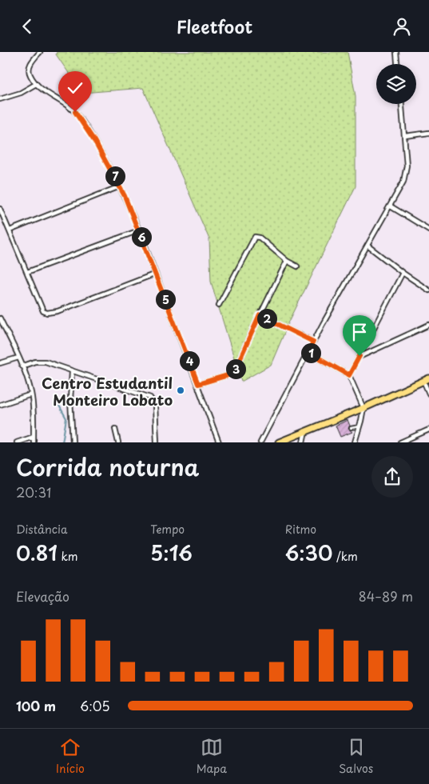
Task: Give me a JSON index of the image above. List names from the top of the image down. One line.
{"places":["Centro Estudantil Monteiro Lobato"],"page":{"header":"Fleetfoot","pins":["7","6","5","2","1","4","3"],"heading":["Corrida noturna","20:31"],"stats":[["Distância","0.81 km"],["Tempo","5:16"],["Ritmo","6:30 /km"]],"chart":["Elevação","84–89 m"],"list":[{"name":"100 m","note":"6:05"}],"tabs":["Início","Mapa","Salvos"]}}
